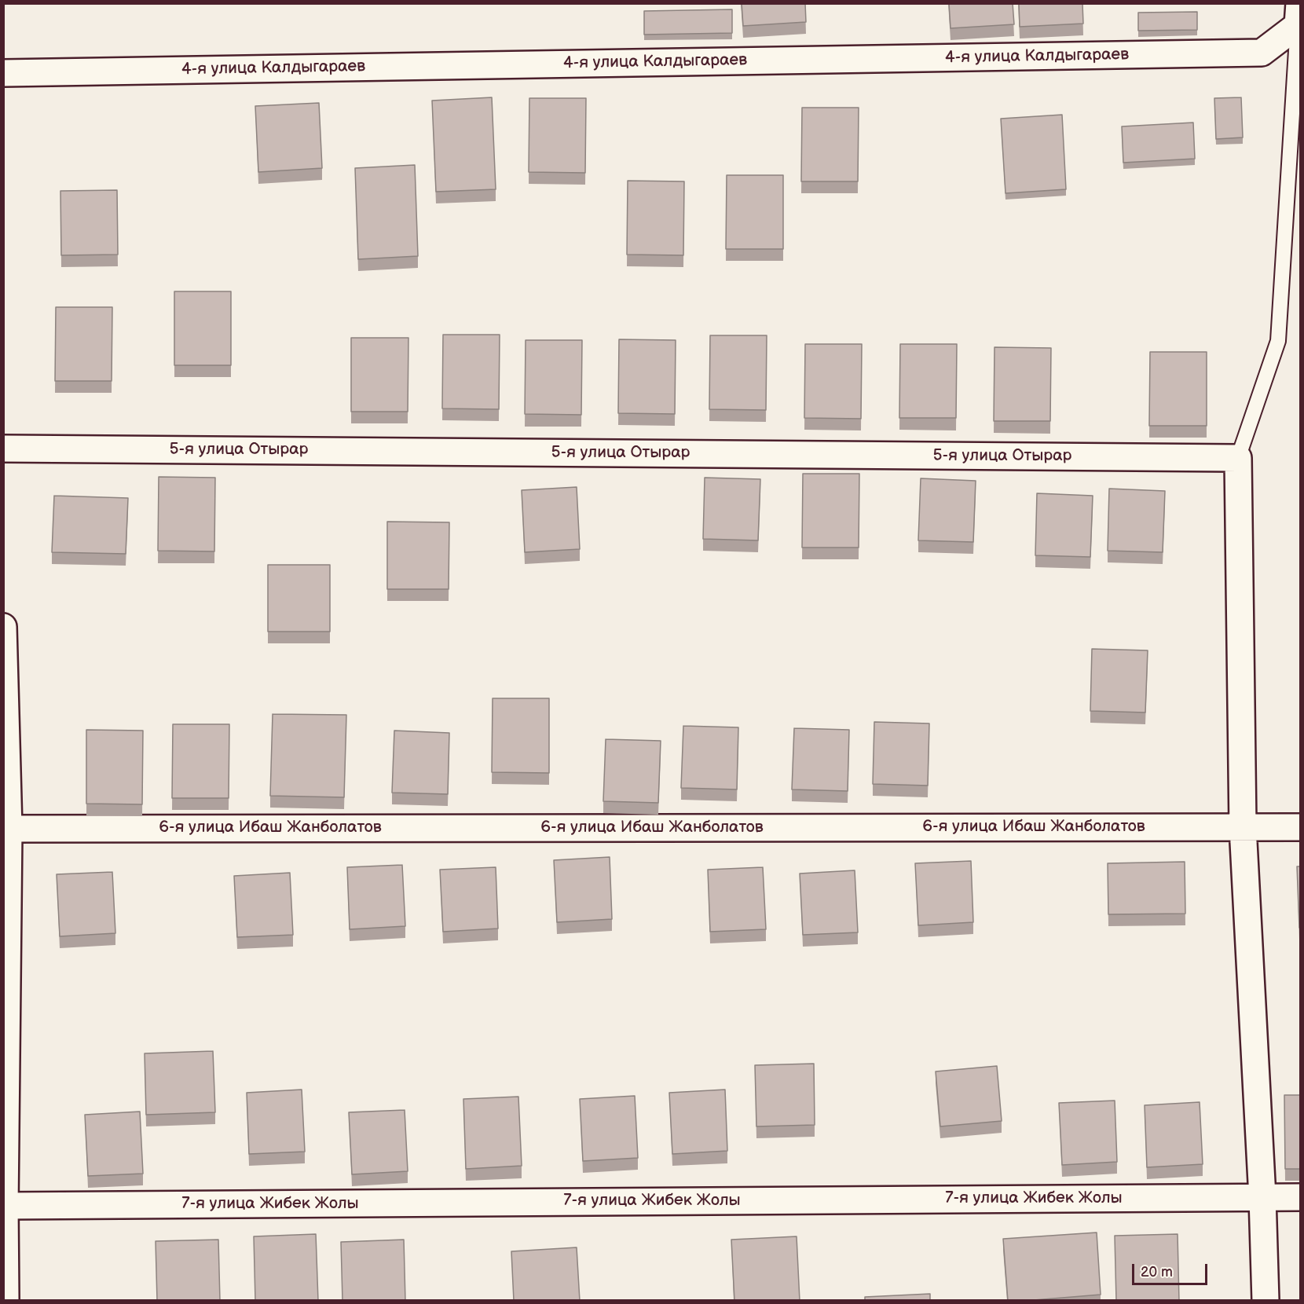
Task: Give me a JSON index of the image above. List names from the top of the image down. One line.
{"streets":{"street":["4-я улица Калдыгараев","5-я улица Отырар","6-я улица Ибаш Жанболатов","7-я улица Жибек Жолы"]},"scale_bar":"20 m"}
